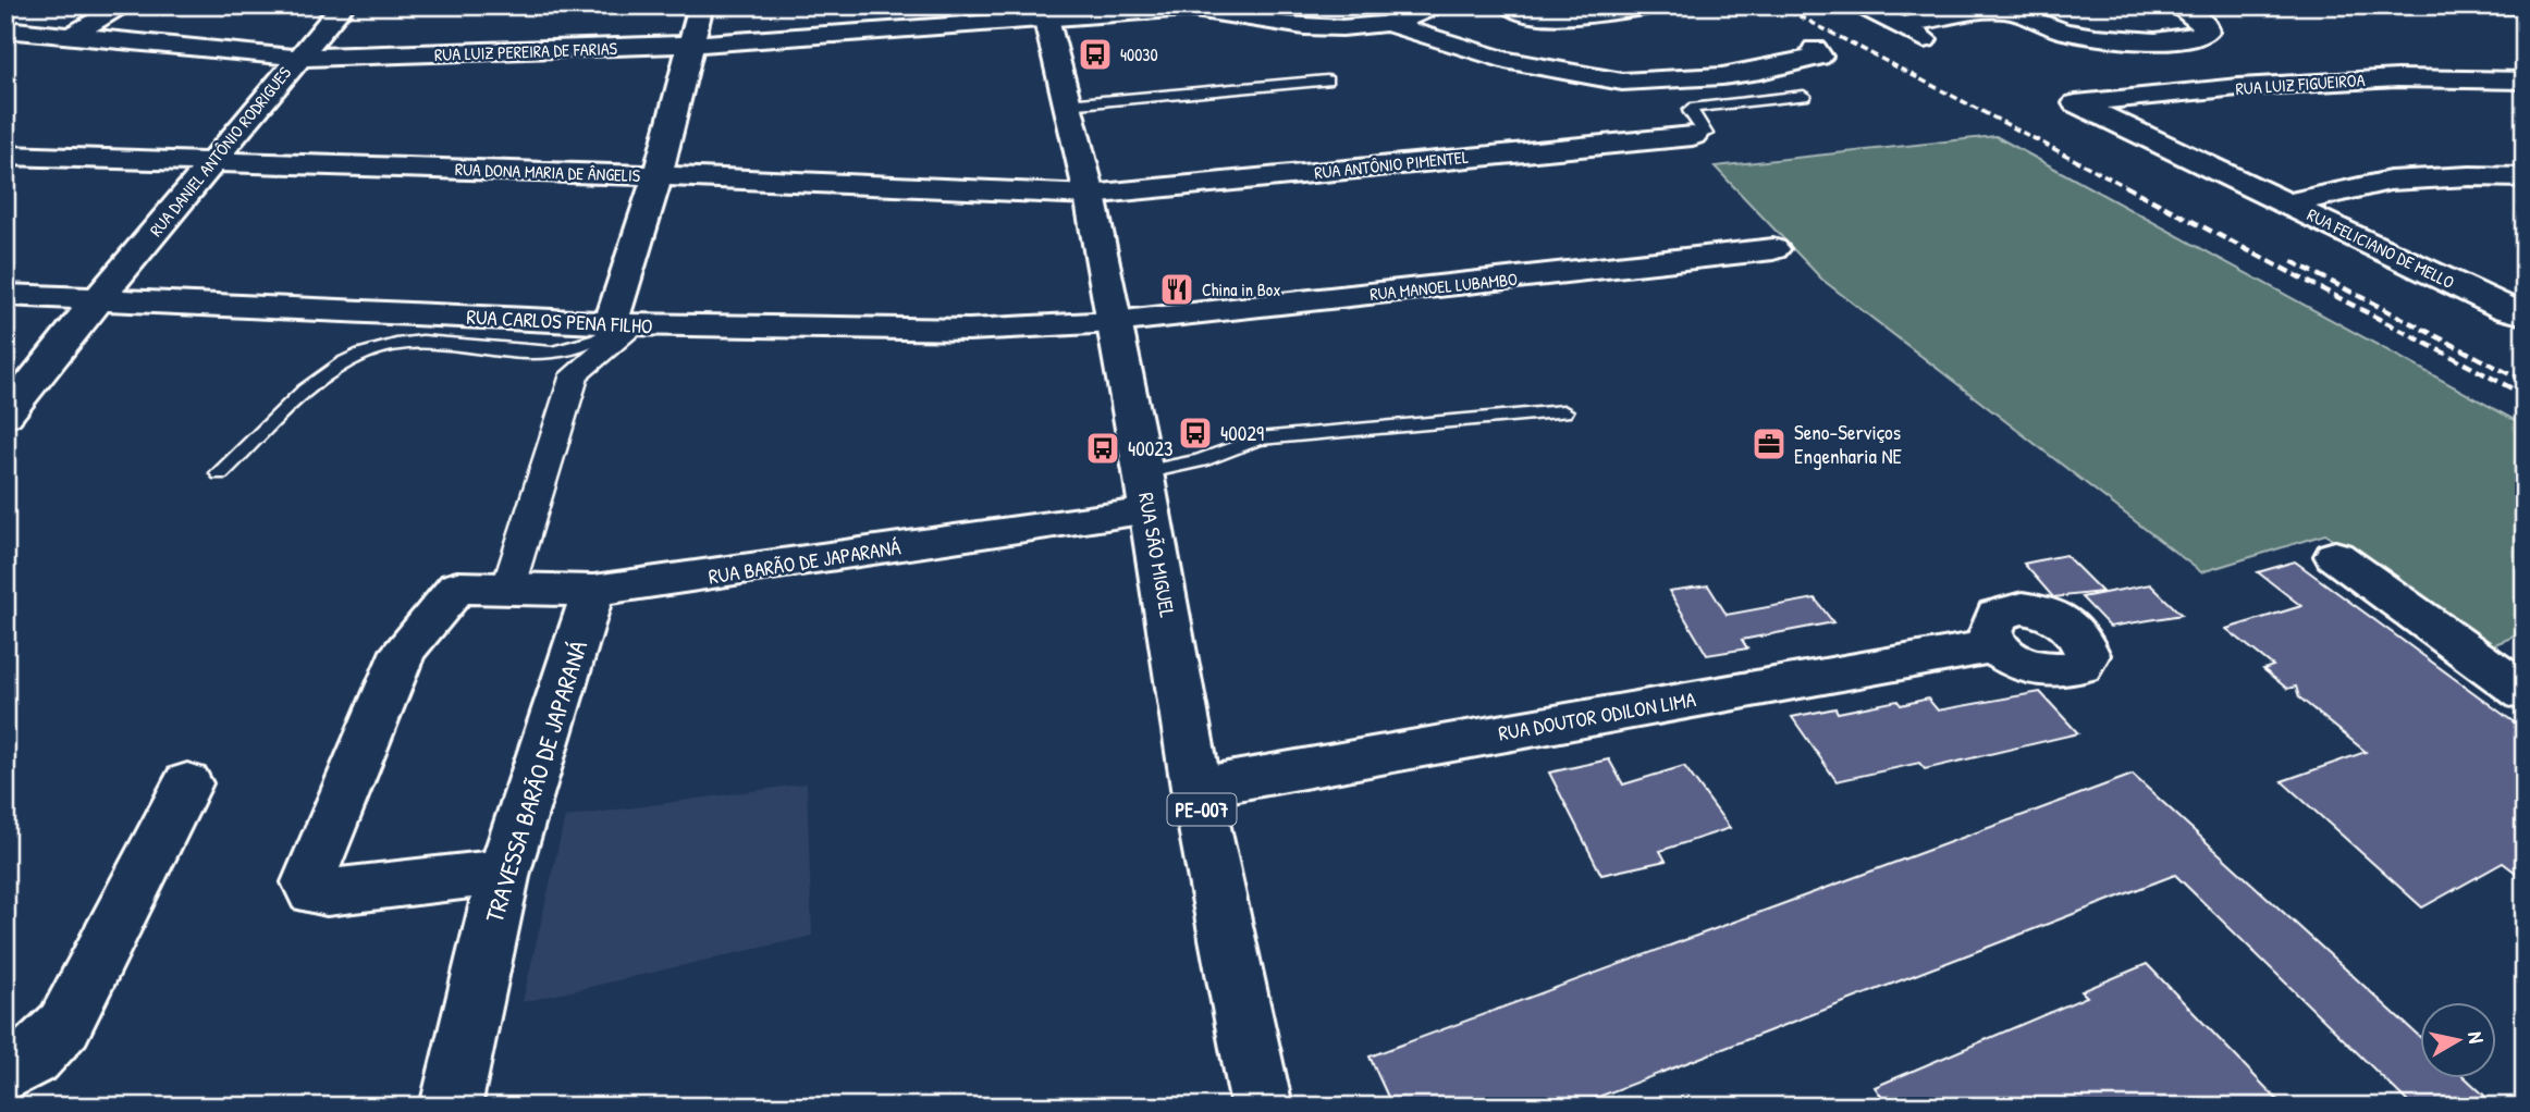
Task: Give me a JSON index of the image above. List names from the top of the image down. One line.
{"streets":{"street":["RUA LUIZ PEREIRA DE FARIAS","RUA LUIZ FIGUEIROA","RUA DANIEL ANTÔNIO RODRIGUES","RUA ANTÔNIO PIMENTEL","RUA DONA MARIA DE ÂNGELIS","RUA FELICIANO DE MELLO","RUA MANOEL LUBAMBO","RUA CARLOS PENA FILHO","RUA SÃO MIGUEL","RUA BARÃO DE JAPARANÁ","RUA DOUTOR ODILON LIMA","TRAVESSA BARÃO DE JAPARANÁ","PE-007"]},"crossings":[["RUA LUIZ PEREIRA DE FARIAS","RUA DANIEL ANTÔNIO RODRIGUES"],["RUA LUIZ PEREIRA DE FARIAS","RUA SÃO MIGUEL"],["RUA LUIZ FIGUEIROA","RUA FELICIANO DE MELLO"],["RUA DANIEL ANTÔNIO RODRIGUES","RUA DONA MARIA DE ÂNGELIS"],["RUA DANIEL ANTÔNIO RODRIGUES","RUA CARLOS PENA FILHO"],["RUA ANTÔNIO PIMENTEL","RUA DONA MARIA DE ÂNGELIS"],["RUA ANTÔNIO PIMENTEL","RUA SÃO MIGUEL"],["RUA DONA MARIA DE ÂNGELIS","RUA SÃO MIGUEL"],["RUA MANOEL LUBAMBO","RUA CARLOS PENA FILHO"],["RUA MANOEL LUBAMBO","RUA SÃO MIGUEL"],["RUA CARLOS PENA FILHO","RUA SÃO MIGUEL"],["RUA SÃO MIGUEL","RUA BARÃO DE JAPARANÁ"],["RUA SÃO MIGUEL","RUA DOUTOR ODILON LIMA"],["RUA BARÃO DE JAPARANÁ","TRAVESSA BARÃO DE JAPARANÁ"]],"places":{"bus stop":["40030","40029","40023"],"restaurant":["China in Box"],"office":["Seno-Serviços Engenharia NE"]},"north":"right"}
